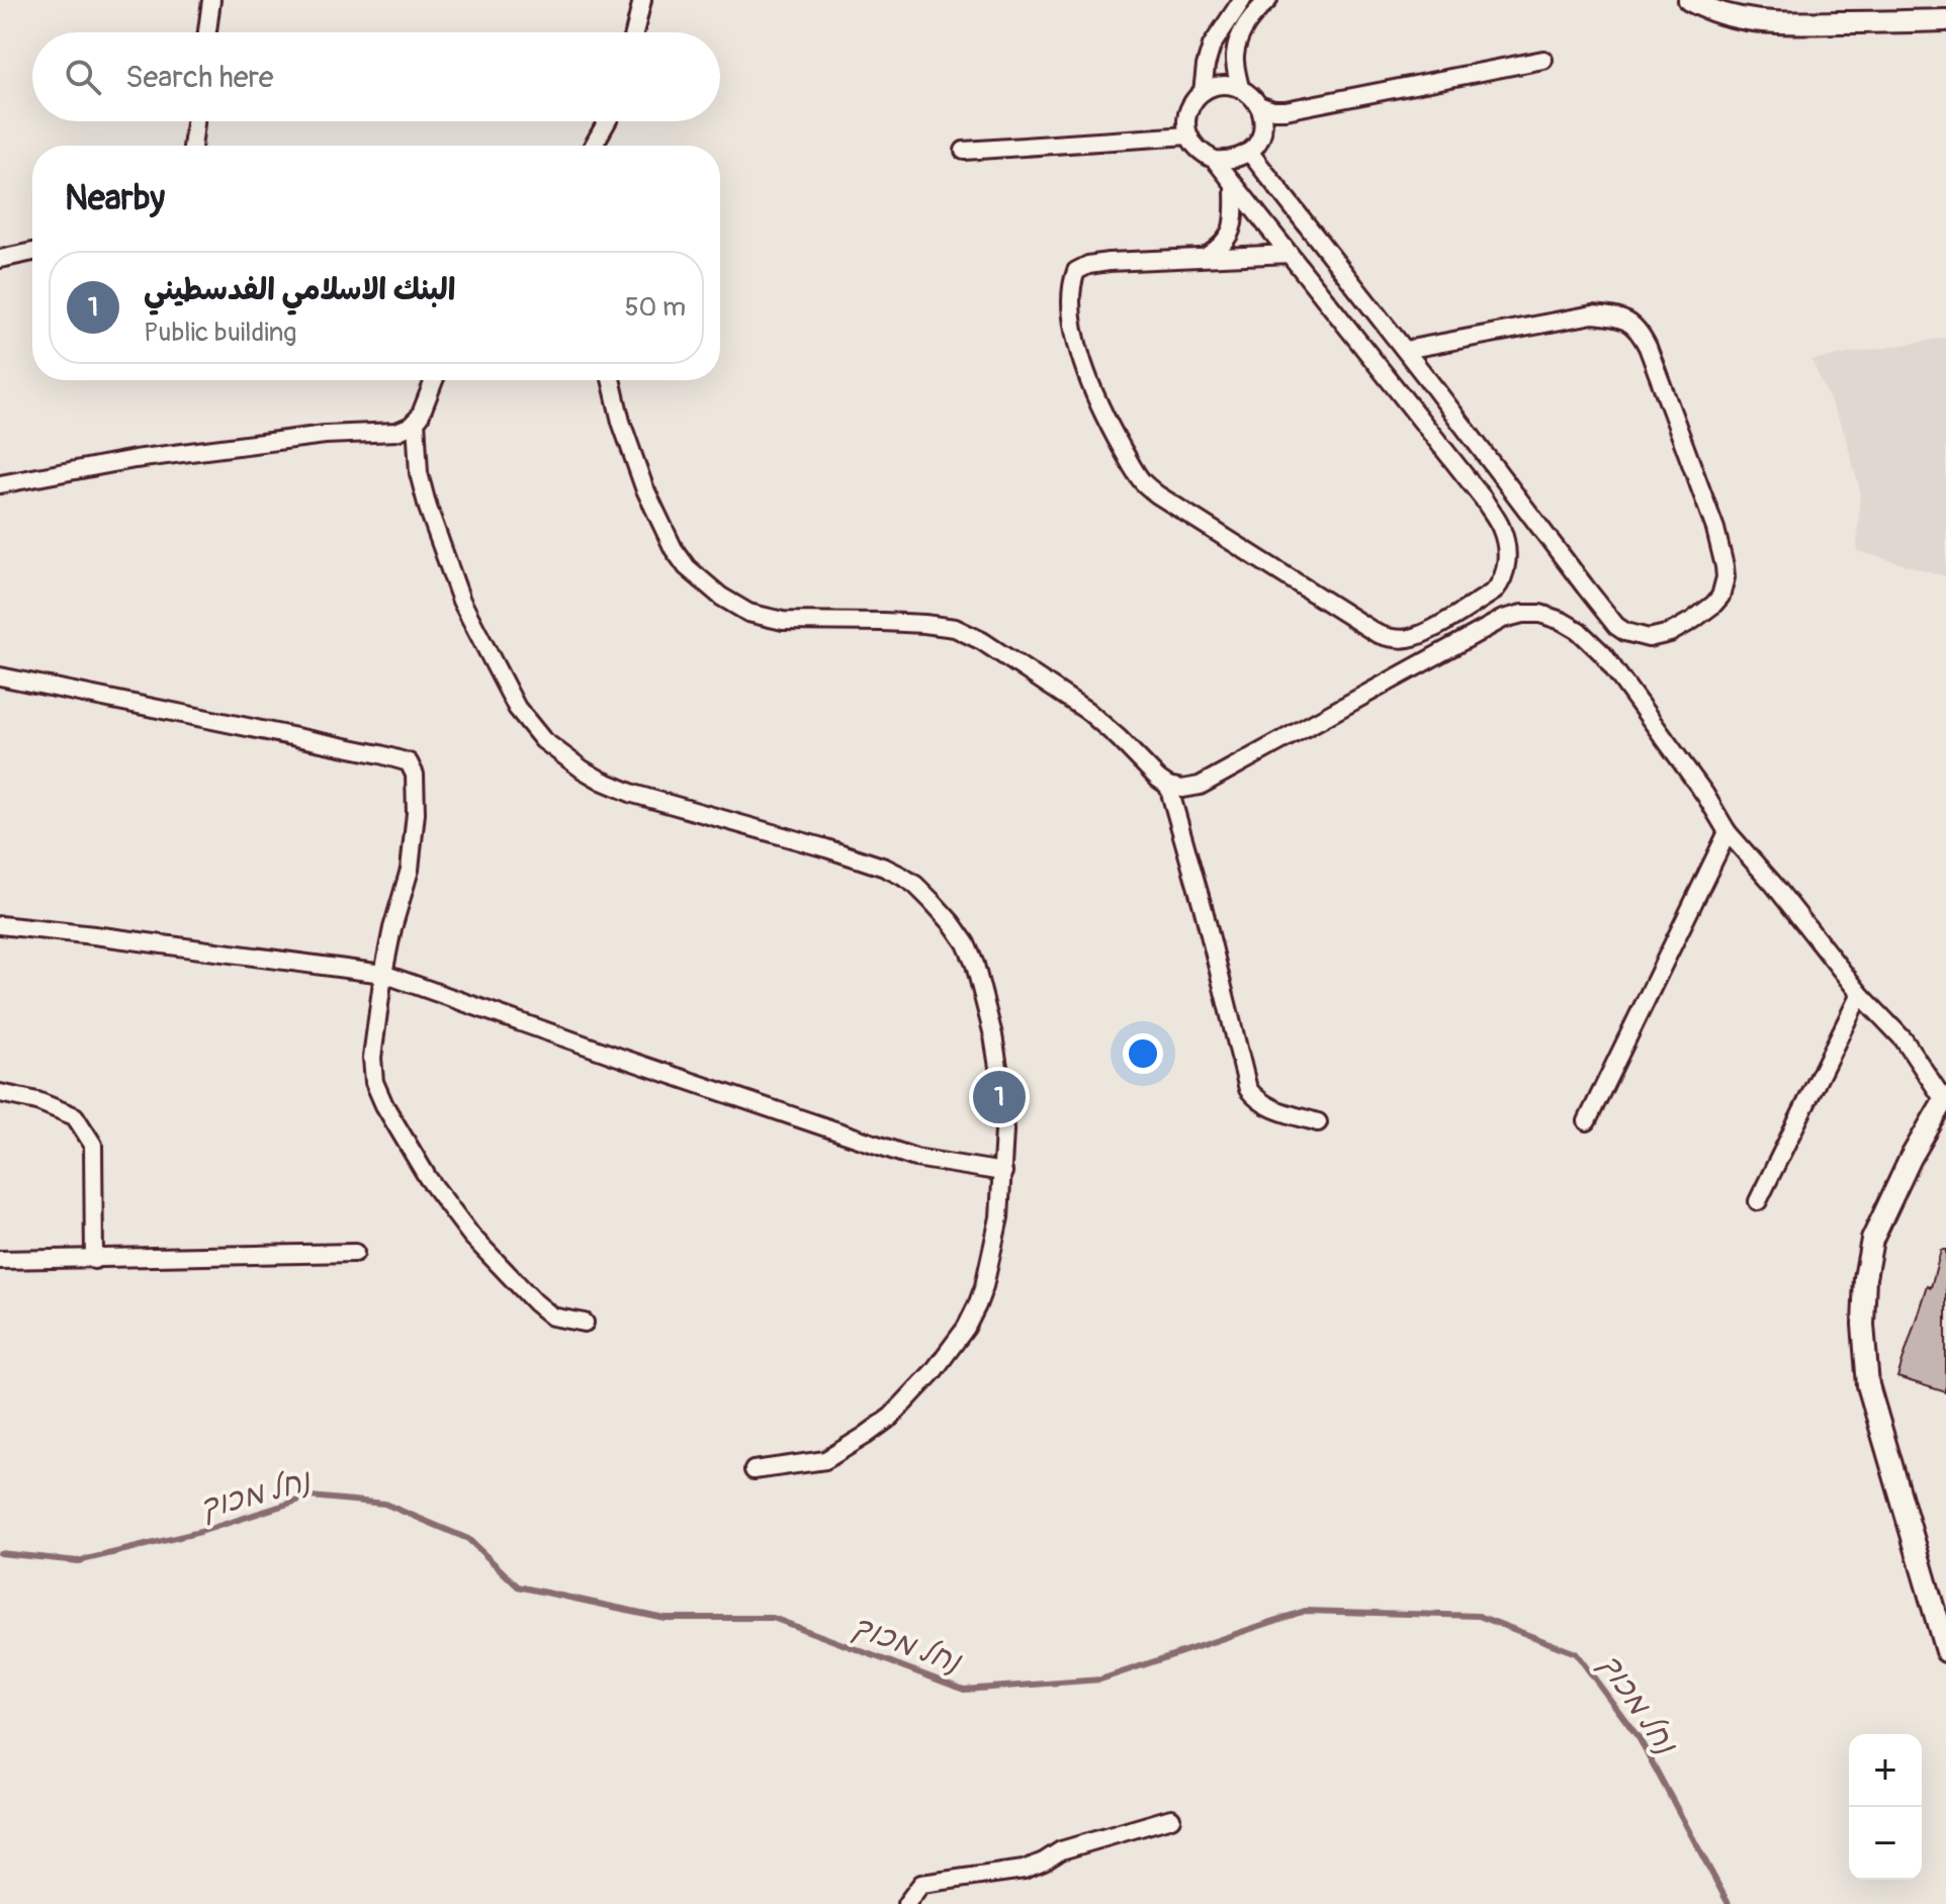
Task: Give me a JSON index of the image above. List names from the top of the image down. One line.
{"water":["נחל מכוך"],"page":{"search":"Search here","heading":"Nearby","list":[{"mark":"1","name":"البنك الاسلامي الفدسطيني","note":"Public building","value":"50 m"}],"pins":"1","map_buttons":["+","−"]}}
